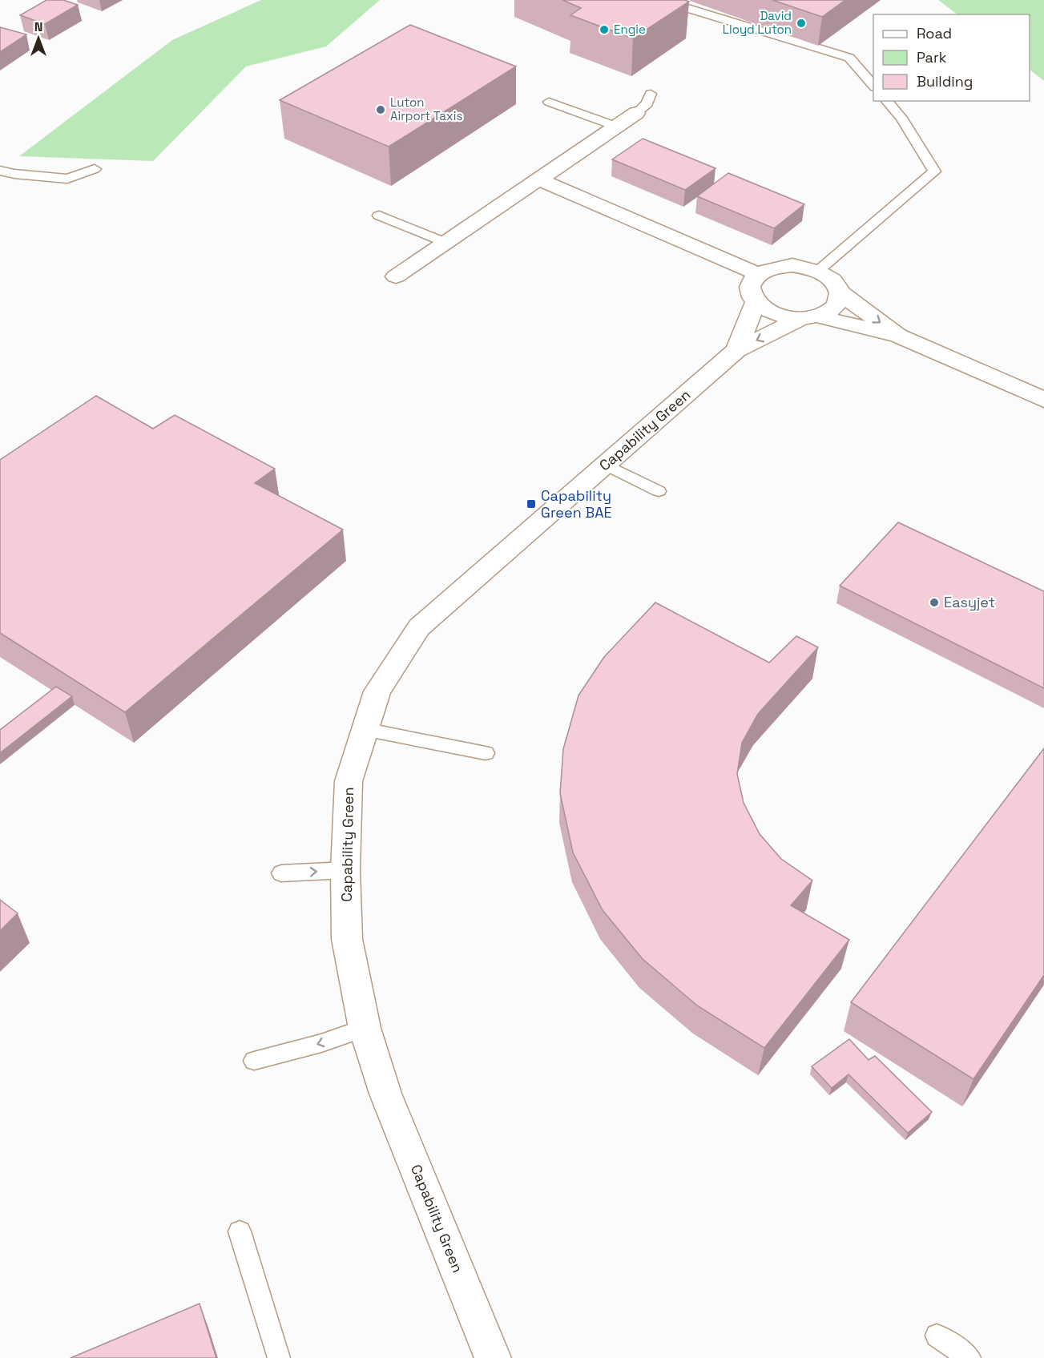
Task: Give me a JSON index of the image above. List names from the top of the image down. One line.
{"streets":{"street":["Capability Green"]},"places":{"other":["David Lloyd Luton","Engie","Luton Airport Taxis","Easyjet"],"transit":["Capability Green BAE"]},"legend":["Road","Park","Building"],"north":"top"}
